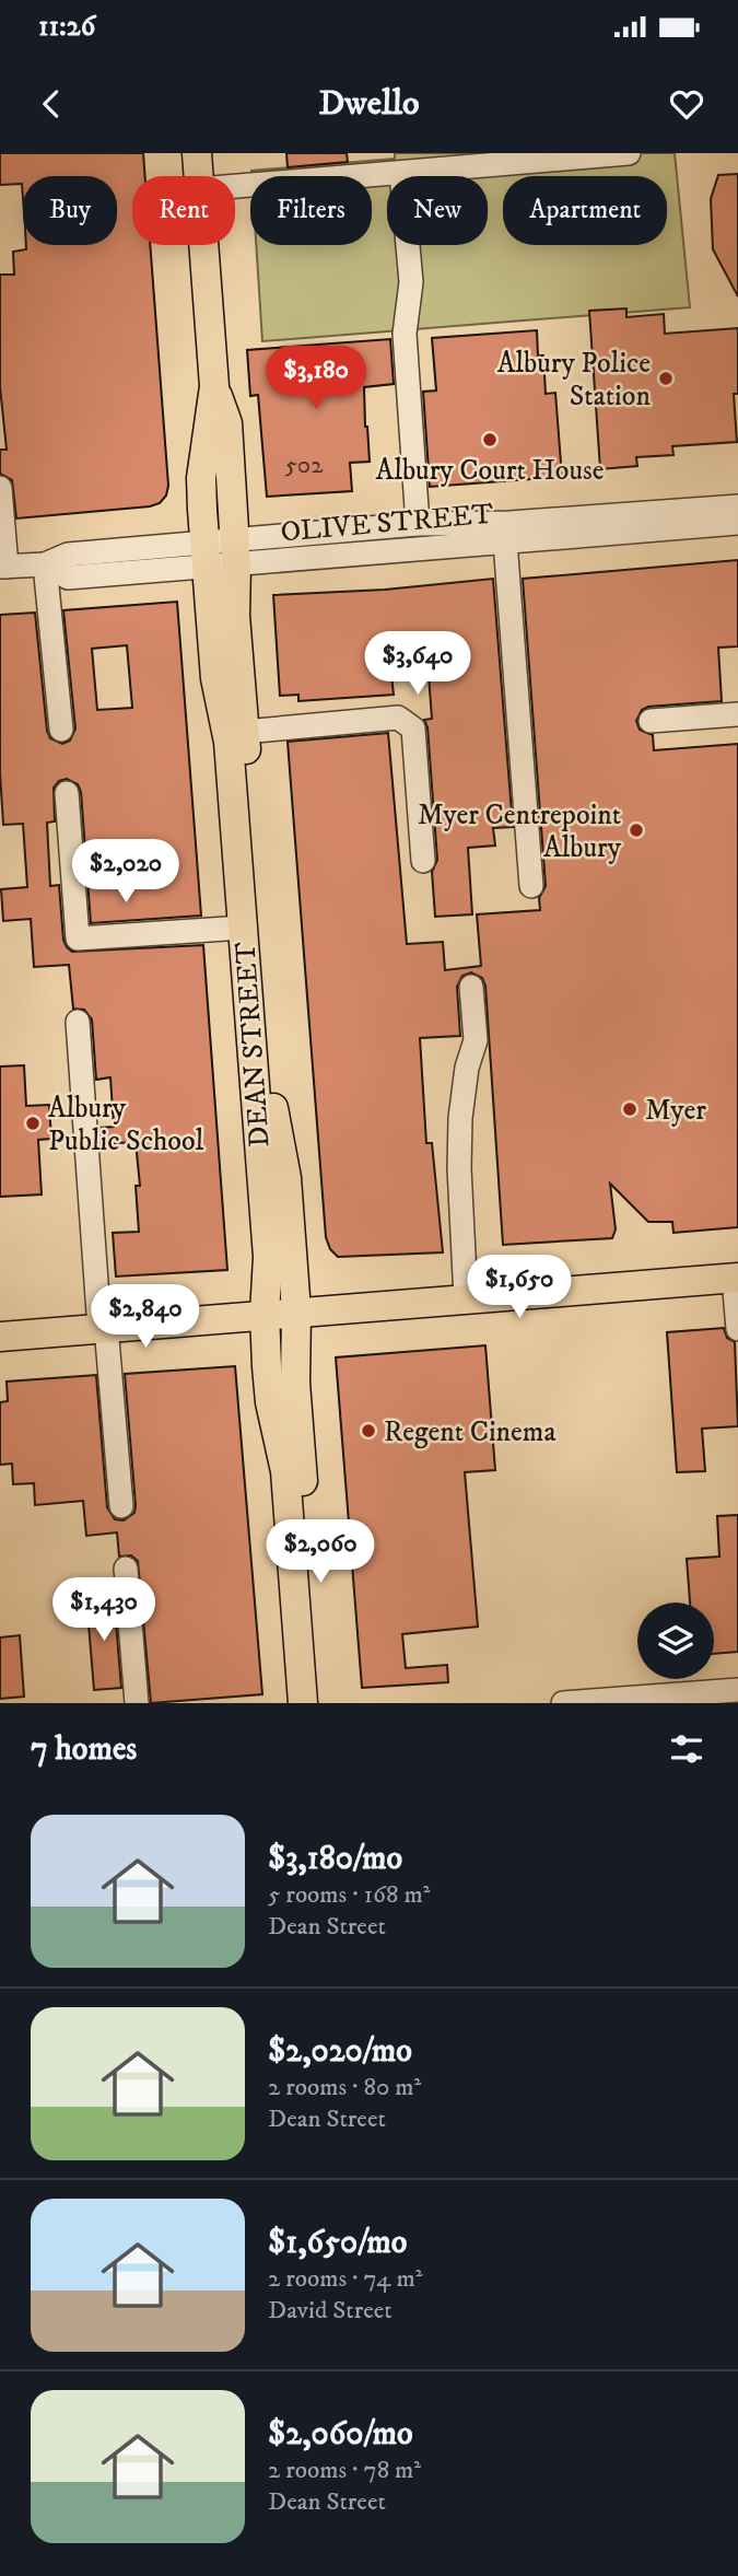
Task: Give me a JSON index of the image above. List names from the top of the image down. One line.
{"streets":{"main road":["DEAN STREET"],"street":["OLIVE STREET"]},"crossings":[["OLIVE STREET","DEAN STREET"]],"places":["Albury Police Station","Albury Court House","Myer Centrepoint Albury","Myer","Albury Public School","Regent Cinema"],"house_numbers":["502"],"page":{"status":"11:26","header":"Dwello","chip":["Buy","Rent","Filters","New","Apartment"],"price":["$3,180","$3,640","$2,020","$1,650","$2,840","$2,060","$1,430"],"heading":"7 homes","list":[{"name":"$3,180/mo","note":"5 rooms · 168 m² · Dean Street"},{"name":"$2,020/mo","note":"2 rooms · 80 m² · Dean Street"},{"name":"$1,650/mo","note":"2 rooms · 74 m² · David Street"},{"name":"$2,060/mo","note":"2 rooms · 78 m² · Dean Street"}]}}
